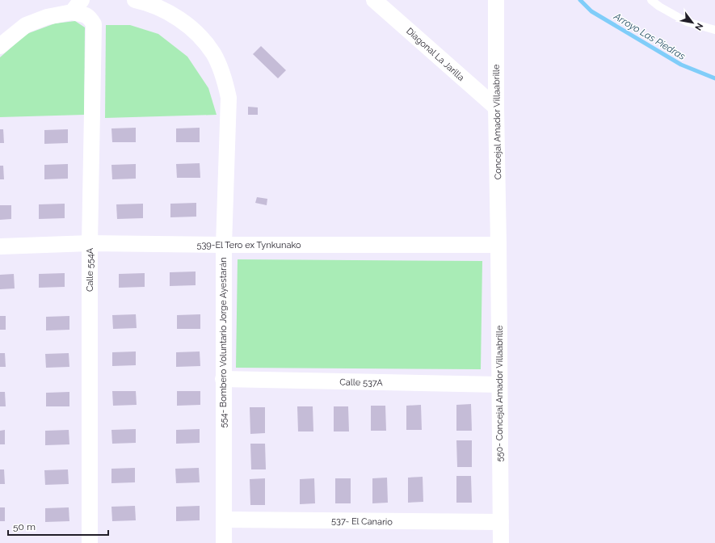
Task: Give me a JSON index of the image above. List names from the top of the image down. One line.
{"streets":{"street":["Diagonal La Jarilla","Concejal Amador Villaabrille","539-El Tero ex Tynkunako","Calle 554A","554- Bombero Voluntario Jorge Ayestarán","Calle 537A","550- Concejal Amador Villaabrille","537- El Canario"]},"crossings":[["Diagonal La Jarilla","Concejal Amador Villaabrille"],["Concejal Amador Villaabrille","539-El Tero ex Tynkunako"],["Concejal Amador Villaabrille","550- Concejal Amador Villaabrille"],["539-El Tero ex Tynkunako","Calle 554A"],["539-El Tero ex Tynkunako","554- Bombero Voluntario Jorge Ayestarán"],["539-El Tero ex Tynkunako","550- Concejal Amador Villaabrille"],["554- Bombero Voluntario Jorge Ayestarán","Calle 537A"],["554- Bombero Voluntario Jorge Ayestarán","537- El Canario"],["Calle 537A","550- Concejal Amador Villaabrille"],["550- Concejal Amador Villaabrille","537- El Canario"]],"water":["Arroyo Las Piedras"],"scale_bar":"50 m","north":"bottom right"}
